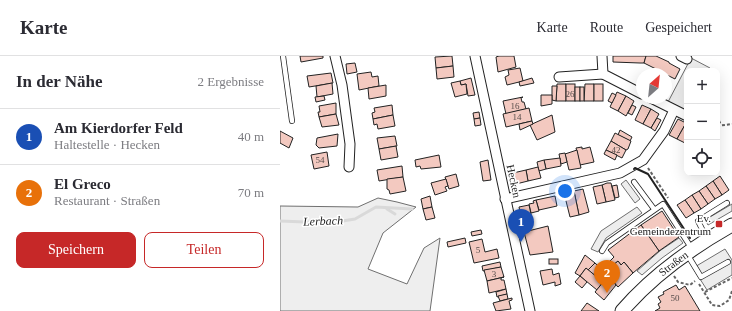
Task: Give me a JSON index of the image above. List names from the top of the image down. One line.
{"streets":{"main road":["Straßen"],"street":["Hecken"]},"water":["Lerbach"],"places":{"transit":["Ev. Gemeindezentrum"]},"house_numbers":["26","16","14","42","54","5","3","50"],"north":"top right","page":{"header":"Karte","nav":["Karte","Route","Gespeichert"],"heading":["In der Nähe","2 Ergebnisse"],"map_buttons":["+","−"],"list":[{"mark":"1","name":"Am Kierdorfer Feld","note":"Haltestelle · Hecken","value":"40 m"},{"mark":"2","name":"El Greco","note":"Restaurant · Straßen","value":"70 m"}],"pins":["1","2"],"buttons":["Speichern","Teilen"]}}
